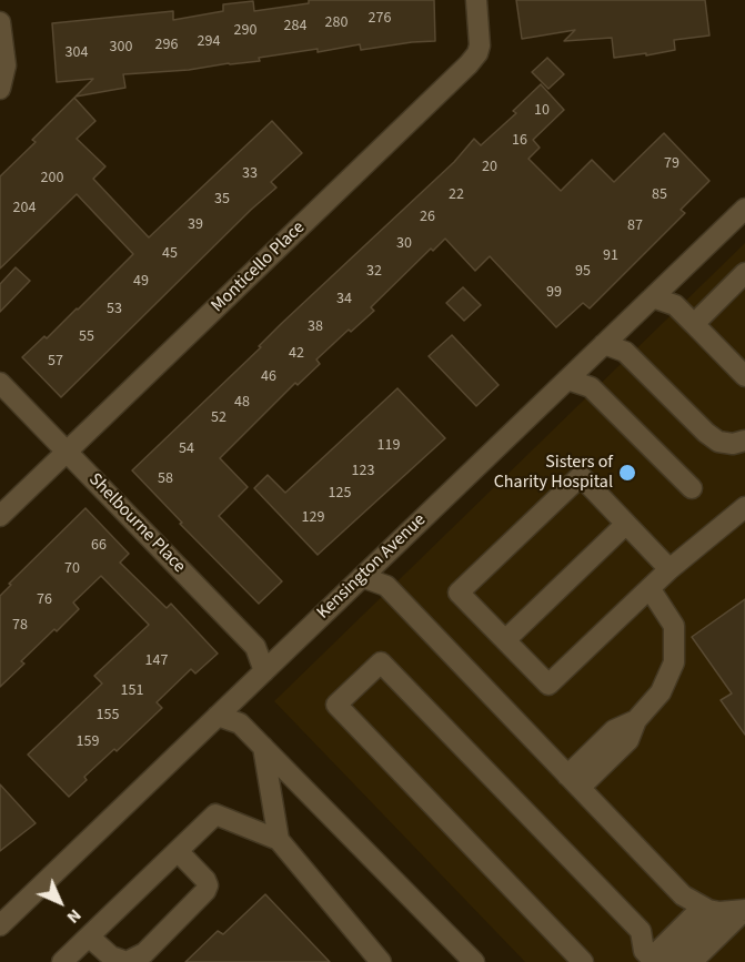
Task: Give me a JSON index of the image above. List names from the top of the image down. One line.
{"streets":{"street":["Monticello Place","Shelbourne Place","Kensington Avenue"]},"crossings":[["Monticello Place","Shelbourne Place"],["Shelbourne Place","Kensington Avenue"]],"places":["Sisters of Charity Hospital"],"house_numbers":["276","280","284","290","294","296","300","304","10","16","79","20","33","200","22","85","35","204","26","39","87","30","45","91","32","95","49","99","34","53","38","55","42","57","46","48","52","119","54","123","58","125","129","66","70","76","78","147","151","155","159"],"north":"bottom right"}
